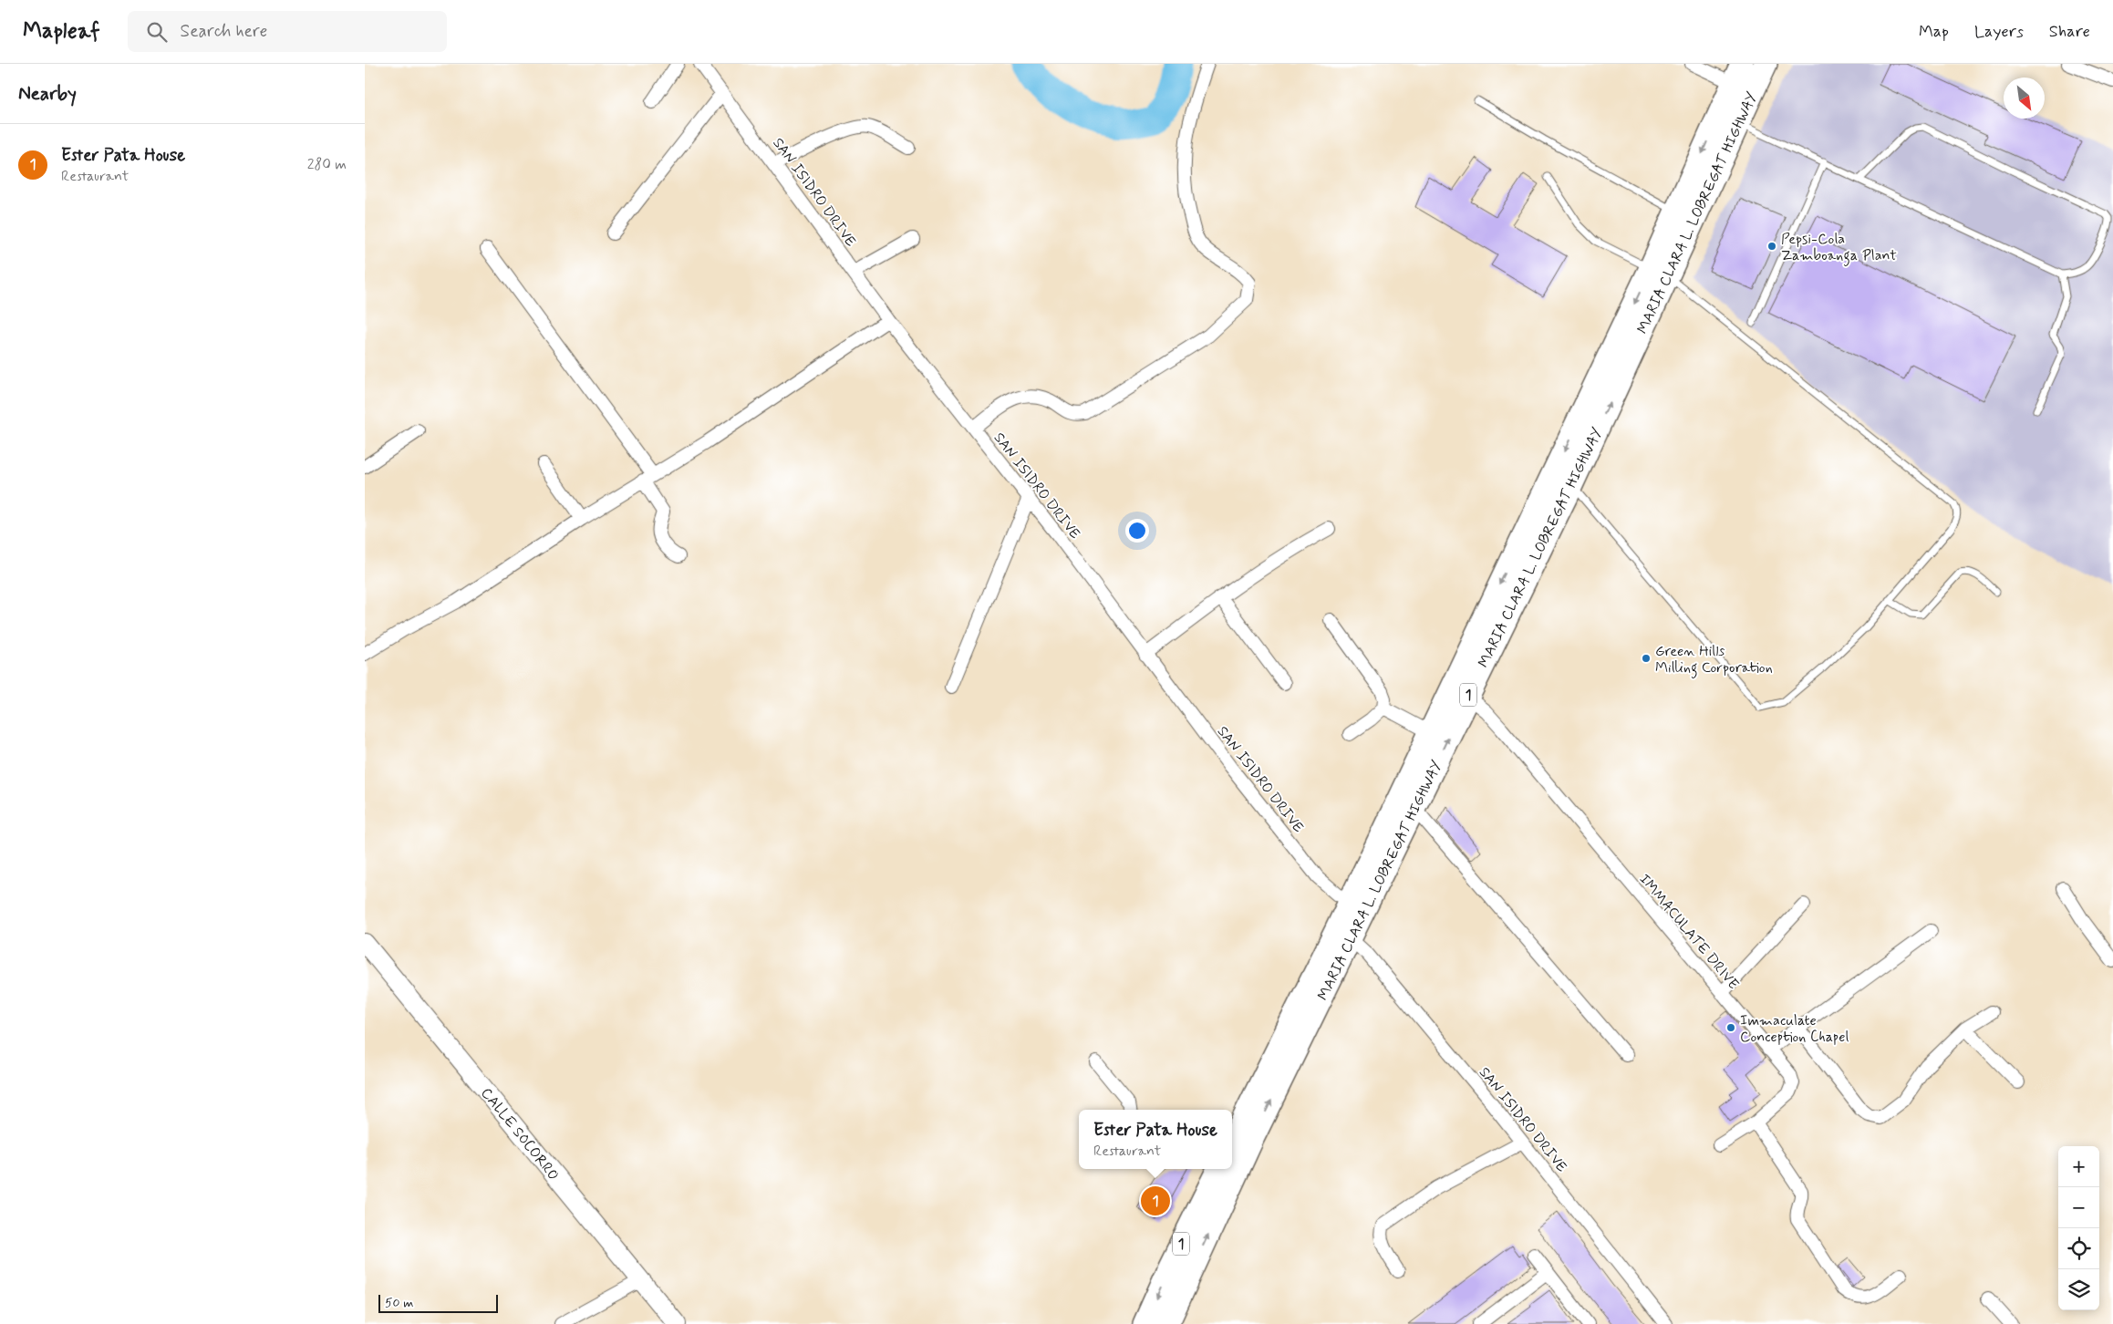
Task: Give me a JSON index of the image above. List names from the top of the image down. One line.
{"streets":{"highway":["MARIA CLARA L. LOBREGAT HIGHWAY","1"],"street":["SAN ISIDRO DRIVE","IMMACULATE DRIVE","CALLE SOCORRO"]},"crossings":[["SAN ISIDRO DRIVE","MARIA CLARA L. LOBREGAT HIGHWAY"],["MARIA CLARA L. LOBREGAT HIGHWAY","IMMACULATE DRIVE"]],"places":["Pepsi-Cola Zamboanga Plant","Green Hills Milling Corporation","Immaculate Conception Chapel"],"scale_bar":"50 m","north":"bottom right","page":{"header":"Mapleaf","search":"Search here","nav":["Map","Layers","Share"],"heading":"Nearby","list":[{"mark":"1","name":"Ester Pata House","note":"Restaurant","value":"280 m"}],"popup":["Ester Pata House","Restaurant"],"map_buttons":["+","−"],"pins":"1","scale":"50 m"}}
